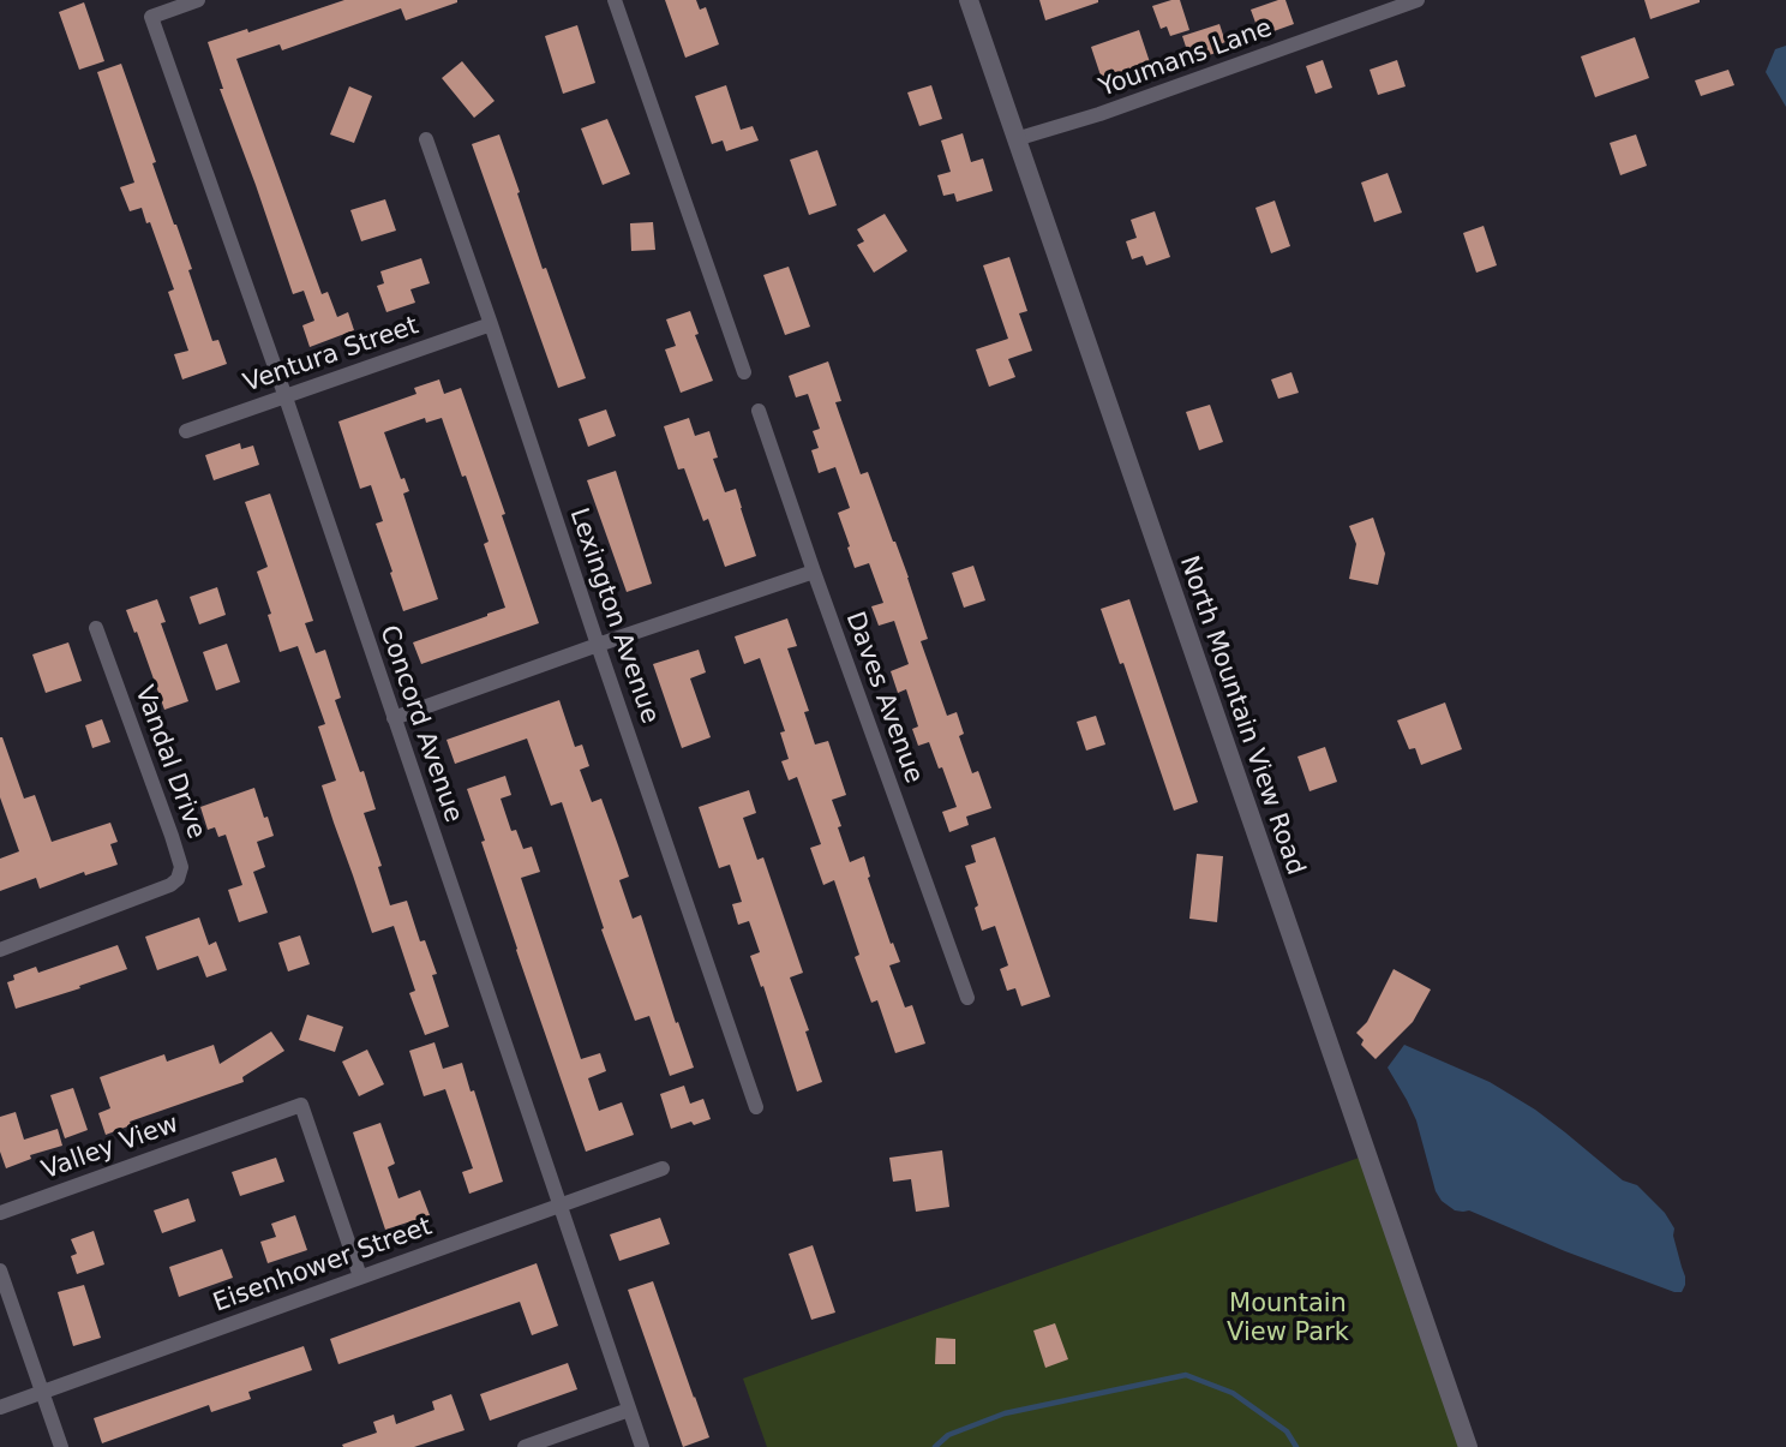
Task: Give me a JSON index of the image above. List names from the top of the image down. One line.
{"streets":{"street":["Youmans Lane","Ventura Street","Lexington Avenue","Daves Avenue","North Mountain View Road","Concord Avenue","Vandal Drive","Valley View","Eisenhower Street"]},"crossings":[["Youmans Lane","North Mountain View Road"],["Ventura Street","Lexington Avenue"],["Ventura Street","Concord Avenue"],["Concord Avenue","Eisenhower Street"],["Valley View","Eisenhower Street"]],"parks":["Mountain View Park"]}
